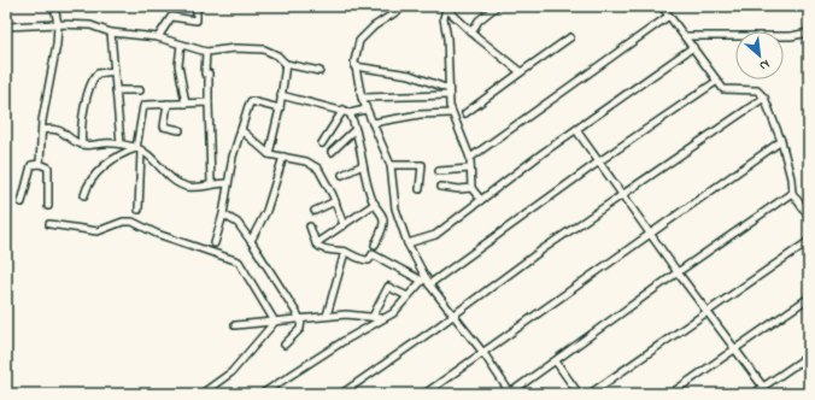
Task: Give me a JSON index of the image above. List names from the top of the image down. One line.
{"north":"bottom right"}
